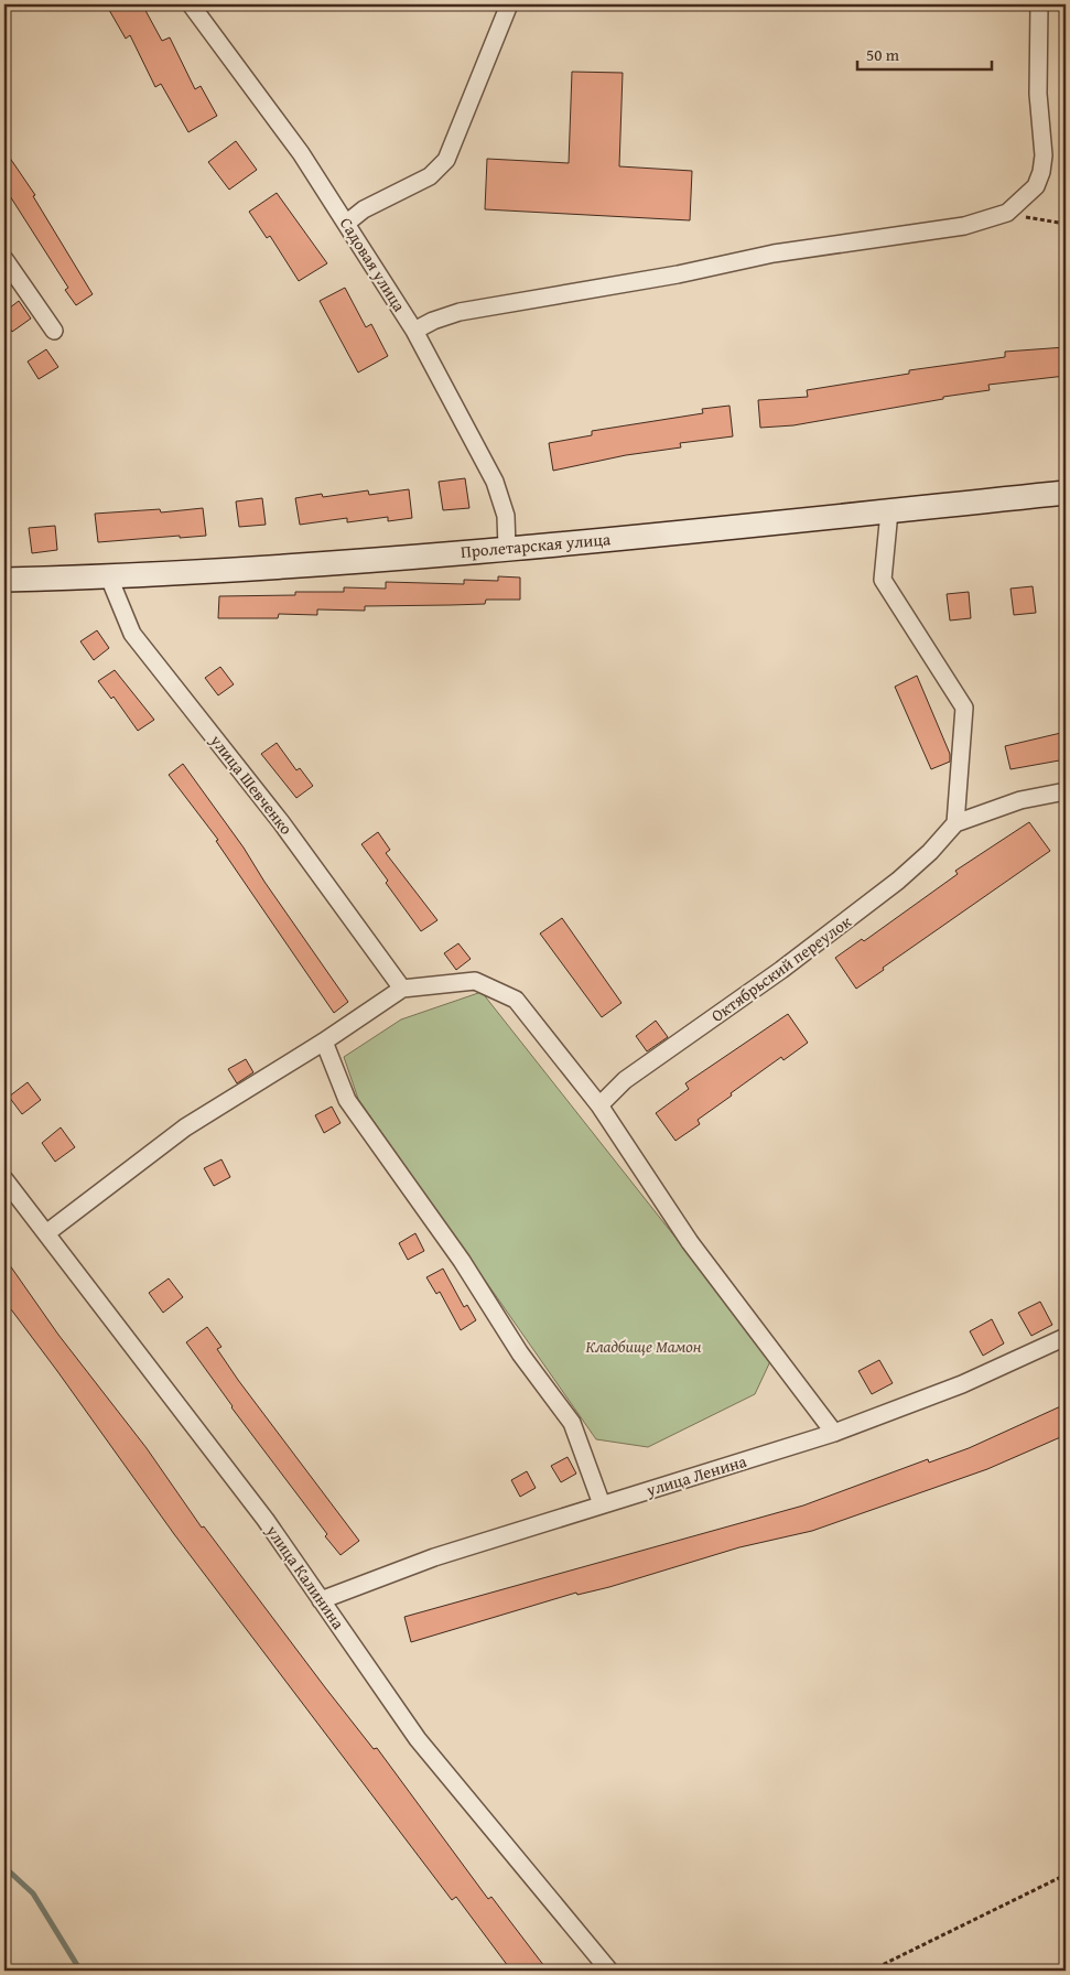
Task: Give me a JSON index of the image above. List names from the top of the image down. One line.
{"streets":{"street":["Садовая улица","Пролетарская улица","улица Шевченко","Октябрьский переулок","улица Ленина","улица Калинина"]},"crossings":[["Садовая улица","Пролетарская улица"],["Пролетарская улица","улица Шевченко"],["улица Ленина","улица Калинина"]],"parks":["Кладбище Мамон"],"scale_bar":"50 m"}
